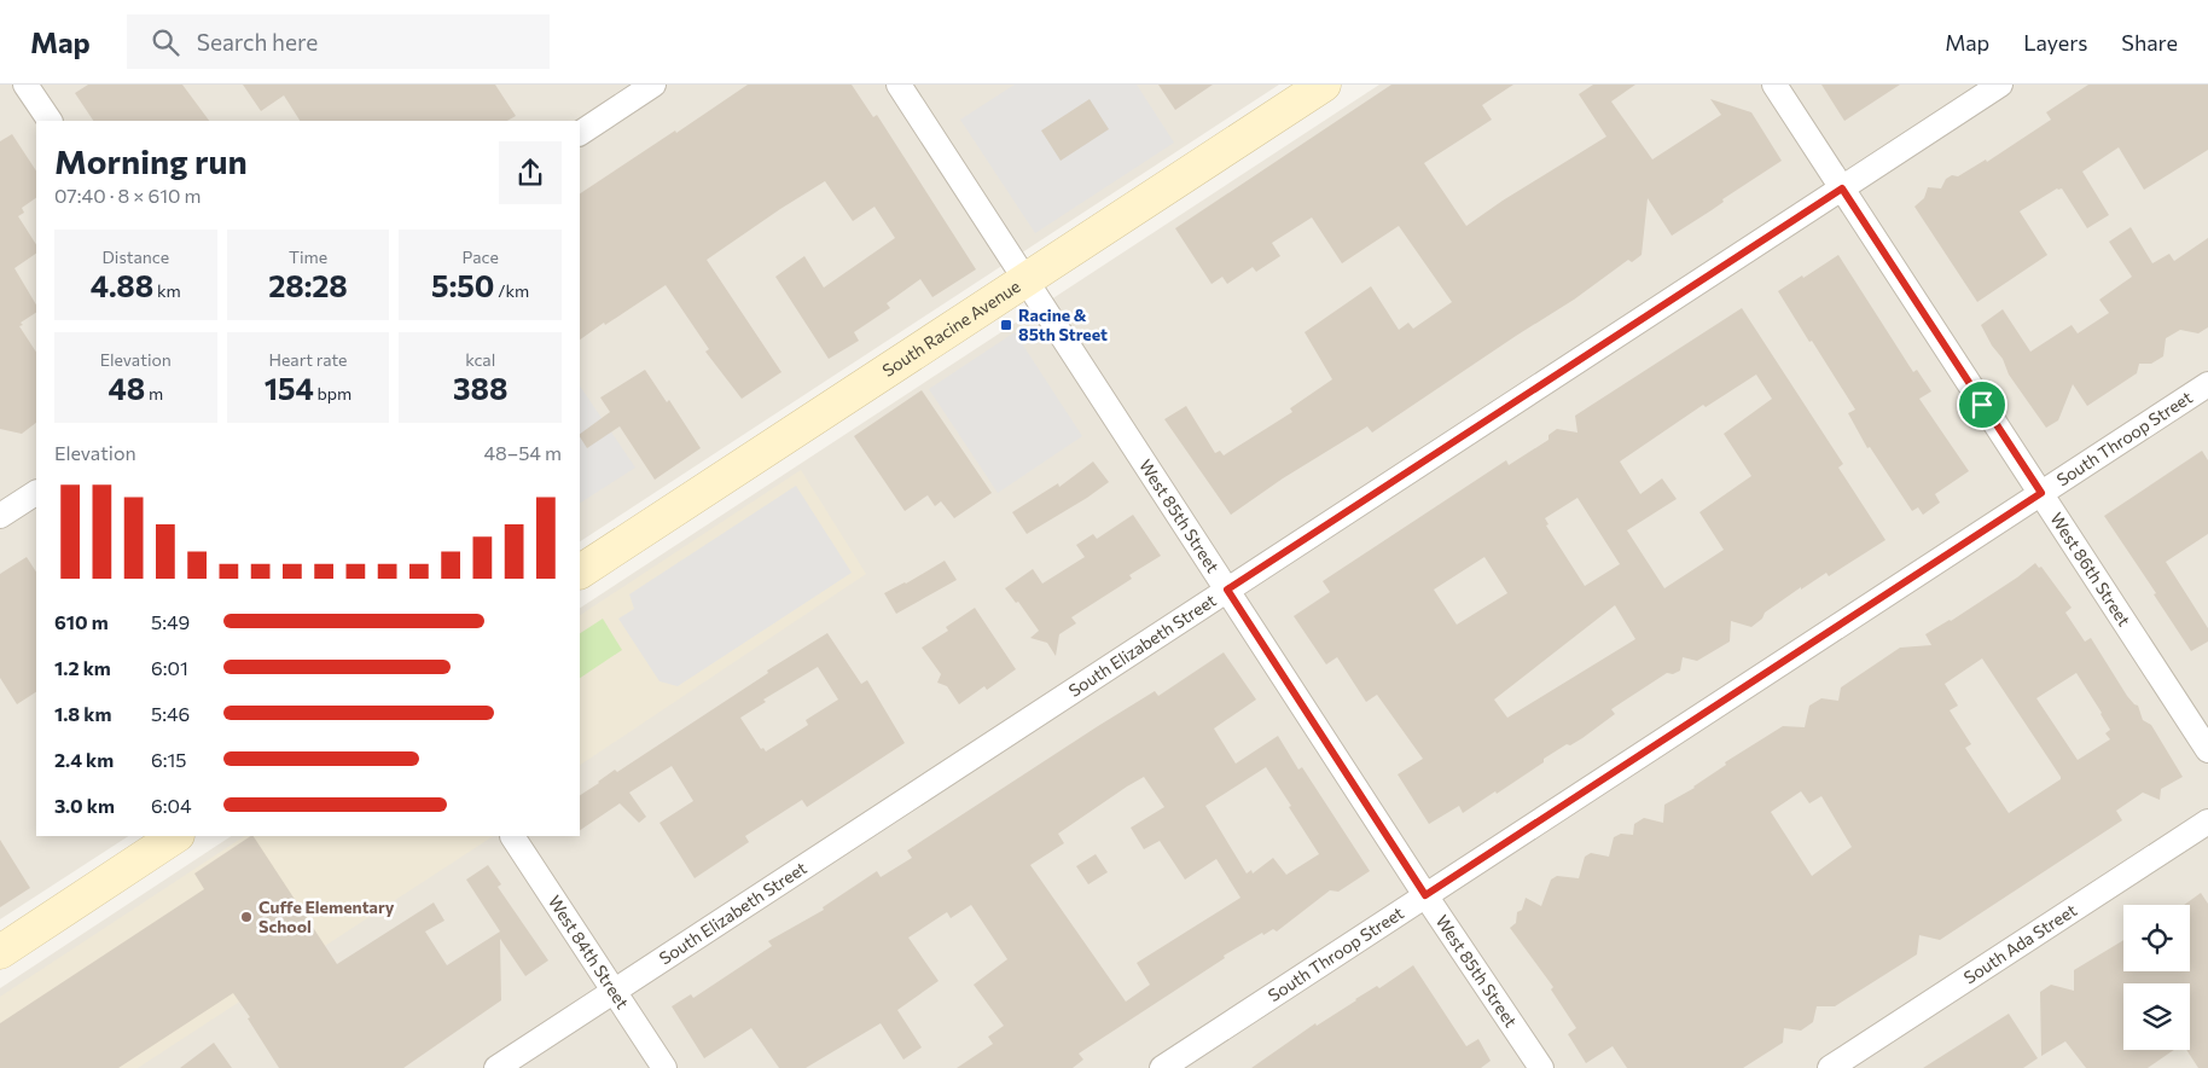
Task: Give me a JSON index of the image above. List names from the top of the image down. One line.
{"streets":{"street":["South Racine Avenue","South Throop Street","West 85th Street","West 86th Street","South Elizabeth Street","South Ada Street","West 84th Street"]},"crossings":[["South Racine Avenue","West 85th Street"],["South Throop Street","West 85th Street"],["South Throop Street","West 86th Street"],["West 85th Street","South Elizabeth Street"],["West 86th Street","South Elizabeth Street"],["South Elizabeth Street","West 84th Street"]],"places":{"transit":["Racine & 85th Street"],"other":["Cuffe Elementary School"]},"page":{"header":"Map","search":"Search here","nav":["Map","Layers","Share"],"heading":["Morning run","07:40 · 8 × 610 m"],"stats":[["Distance","4.88 km"],["Time","28:28"],["Pace","5:50 /km"],["Elevation","48 m"],["Heart rate","154 bpm"],["kcal","388"]],"chart":["Elevation","48–54 m"],"list":[{"name":"610 m","note":"5:49"},{"name":"1.2 km","note":"6:01"},{"name":"1.8 km","note":"5:46"},{"name":"2.4 km","note":"6:15"},{"name":"3.0 km","note":"6:04"}]}}
